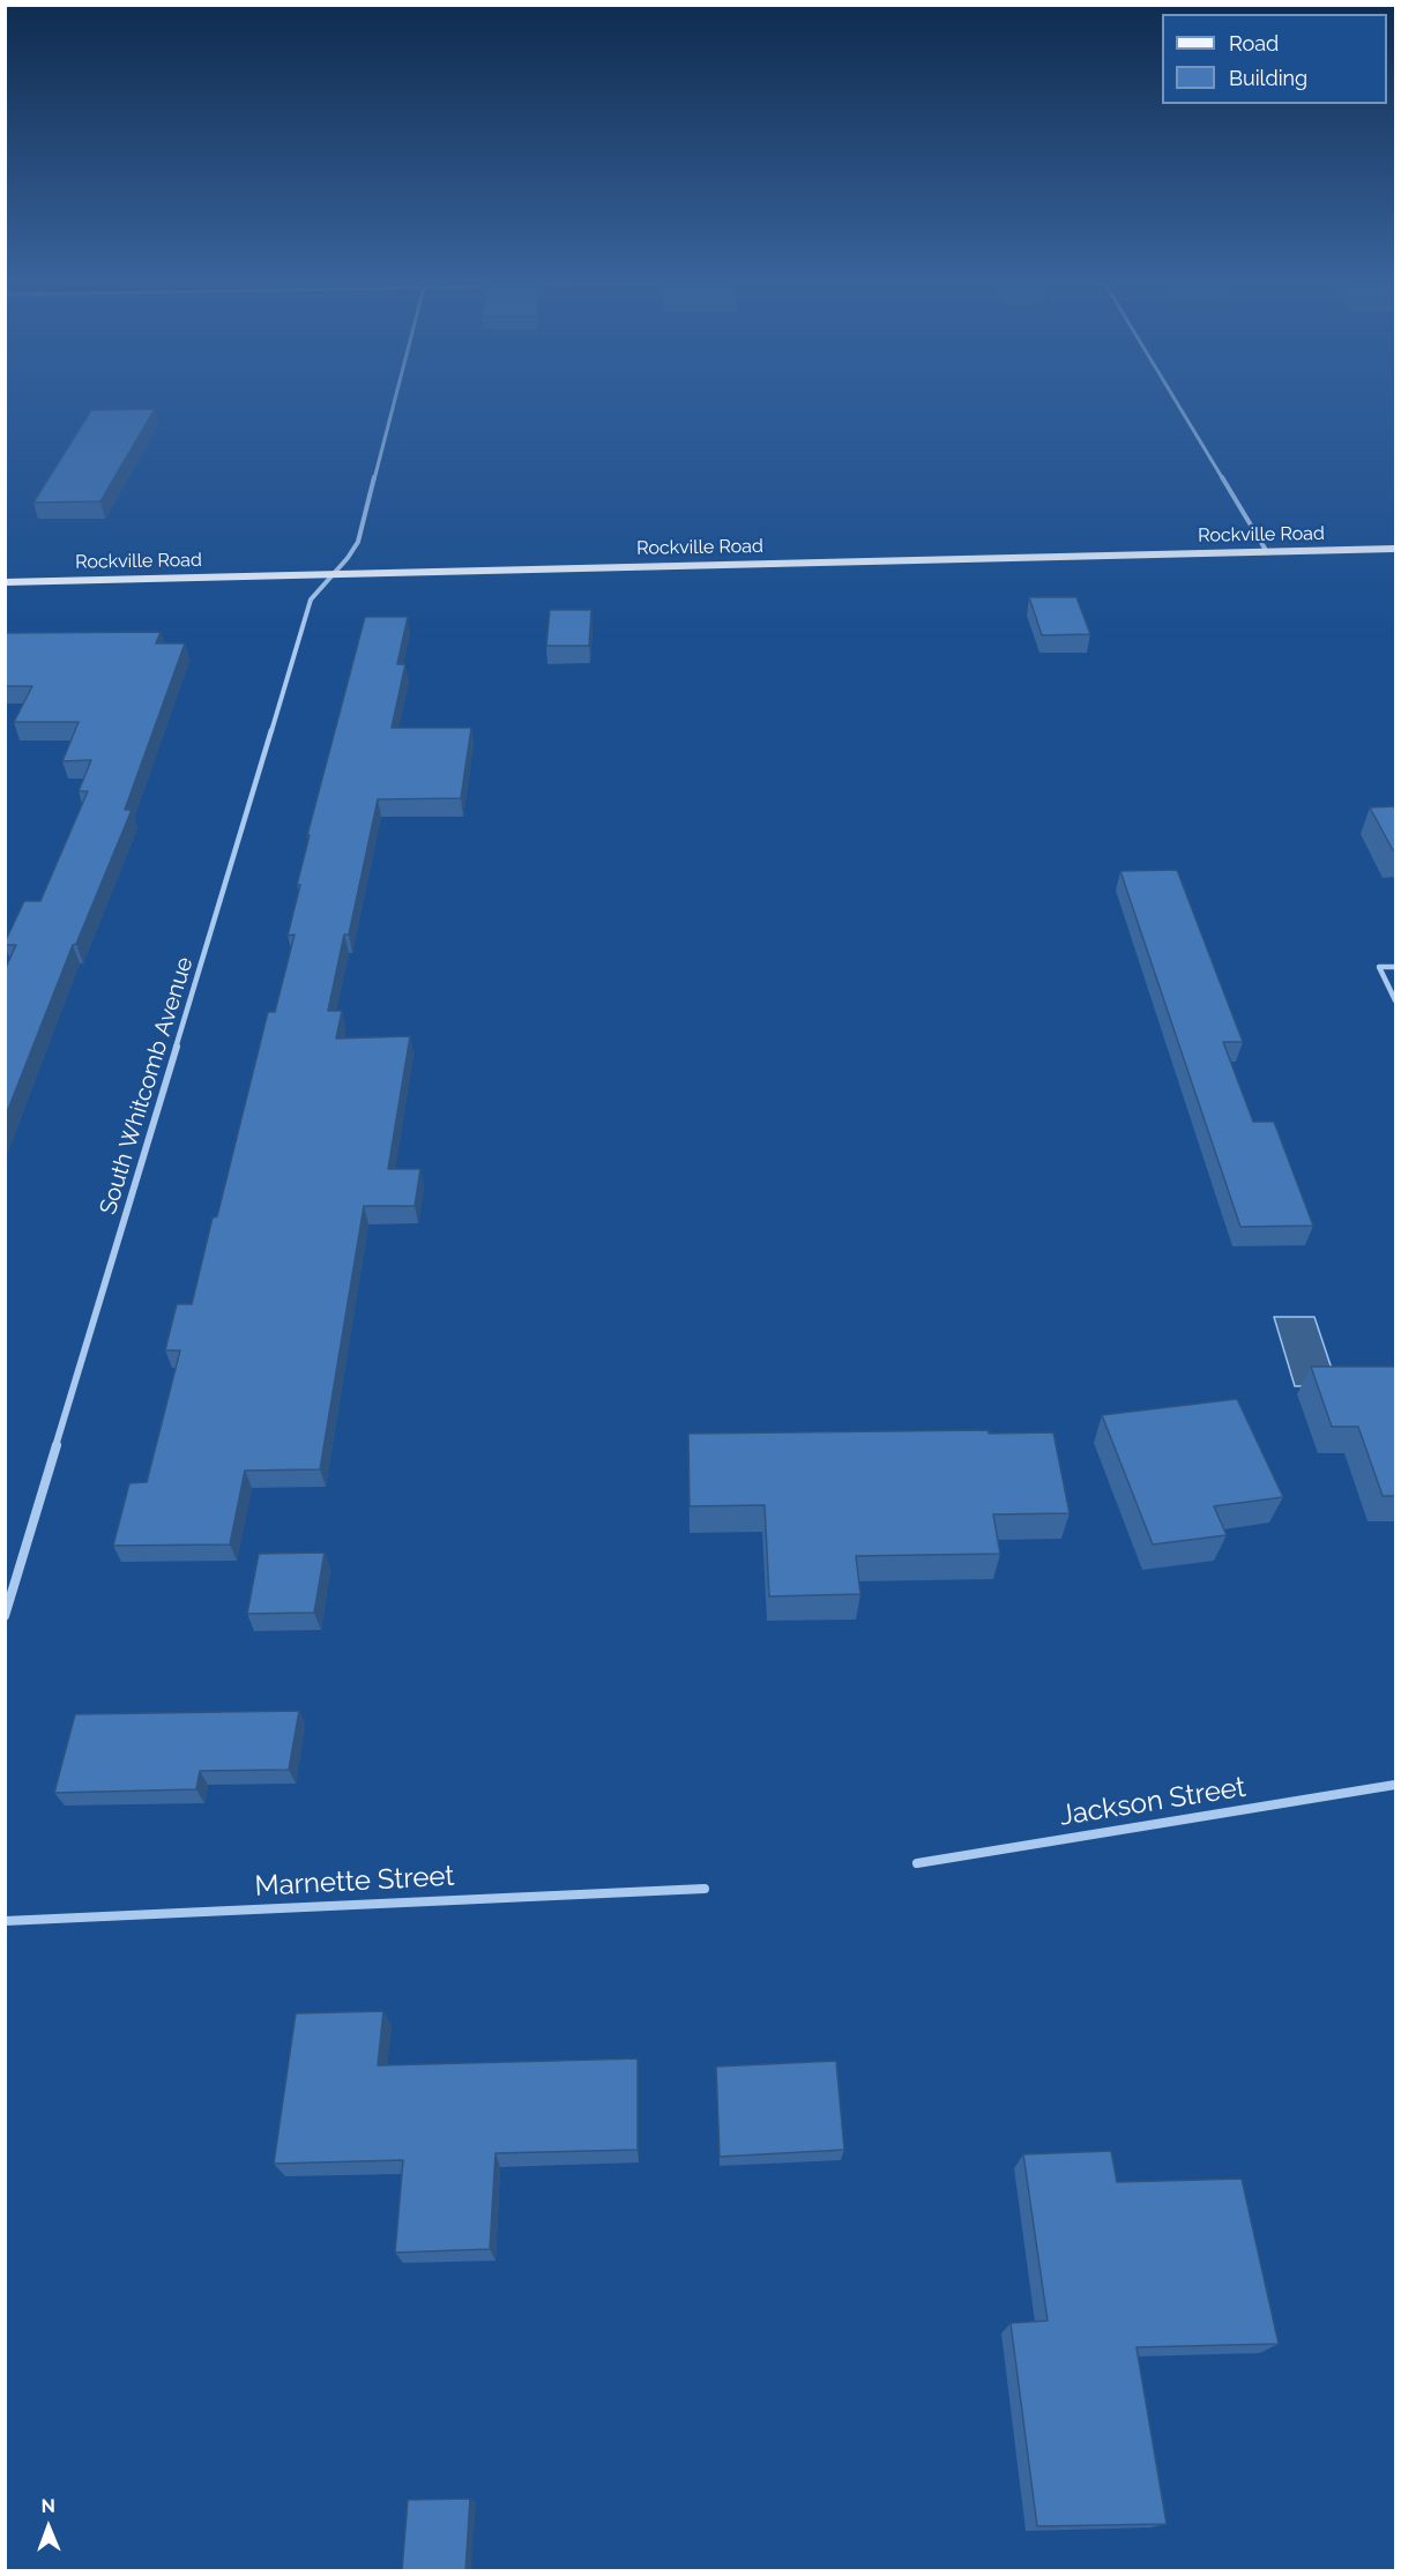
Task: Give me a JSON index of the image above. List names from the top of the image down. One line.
{"streets":{"main road":["Rockville Road"],"street":["South Whitcomb Avenue","Jackson Street","Marnette Street"]},"crossings":[["Rockville Road","South Whitcomb Avenue"]],"legend":["Road","Building"],"north":"top"}
